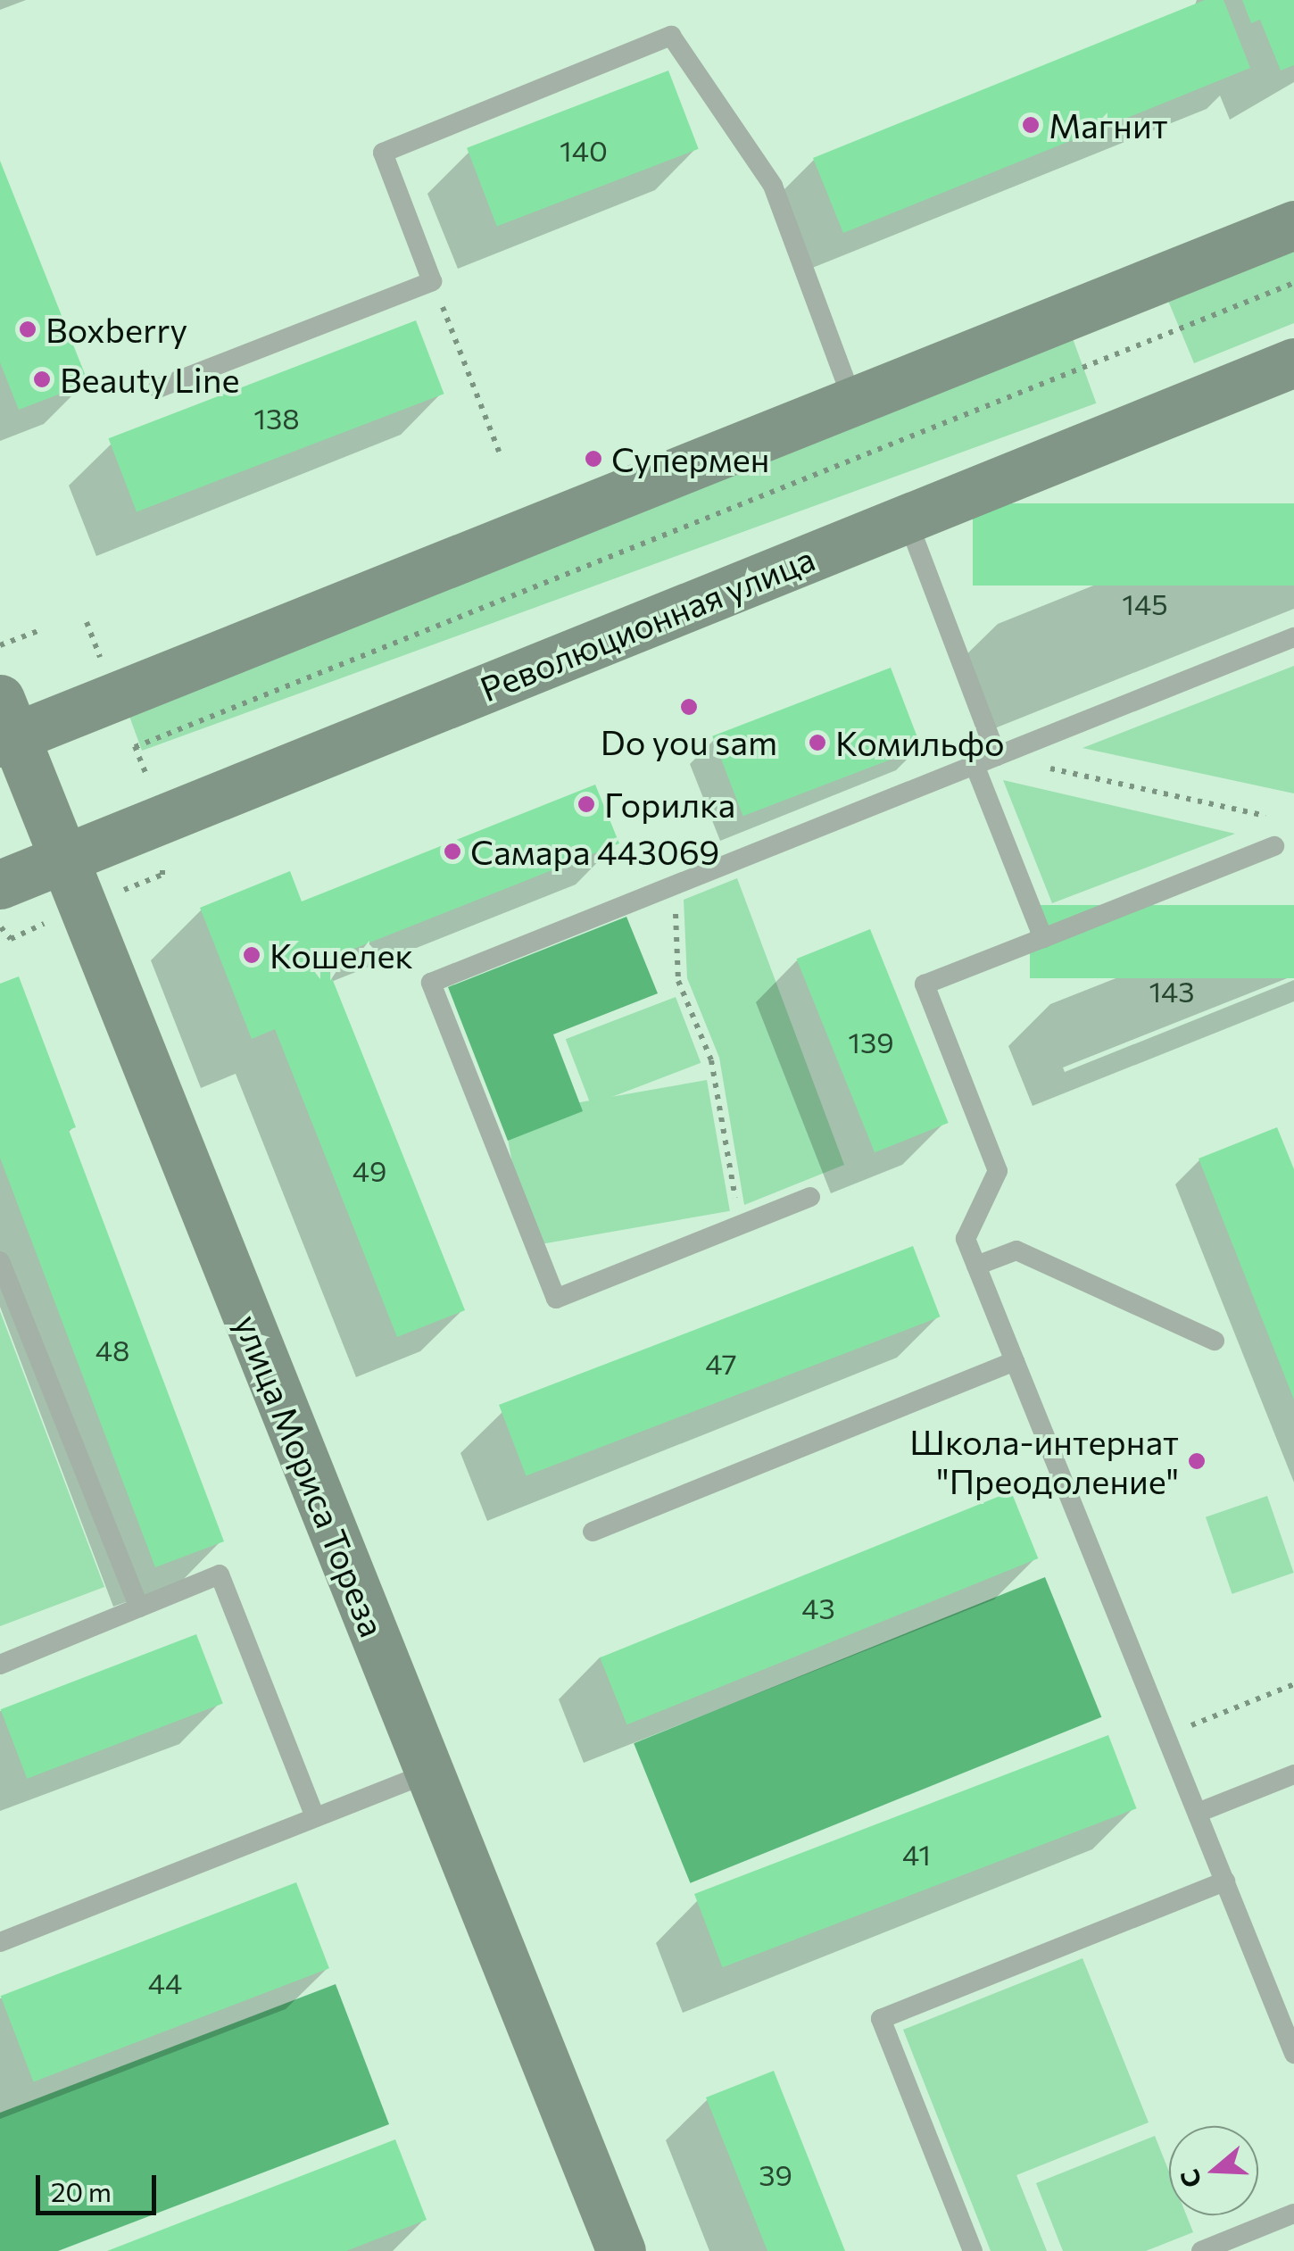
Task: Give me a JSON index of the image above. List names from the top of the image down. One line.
{"streets":{"main road":["Революционная улица","улица Мориса Тореза"]},"crossings":[["Революционная улица","улица Мориса Тореза"]],"places":["Магнит","Boxberry","Beauty Line","Супермен","Do you sam","Комильфо","Горилка","Самара 443069","Кошелек","Школа-интернат \"Преодоление\""],"house_numbers":["140","138","145","143","139","49","48","47","43","41","44","39"],"scale_bar":"20 m","north":"left"}
